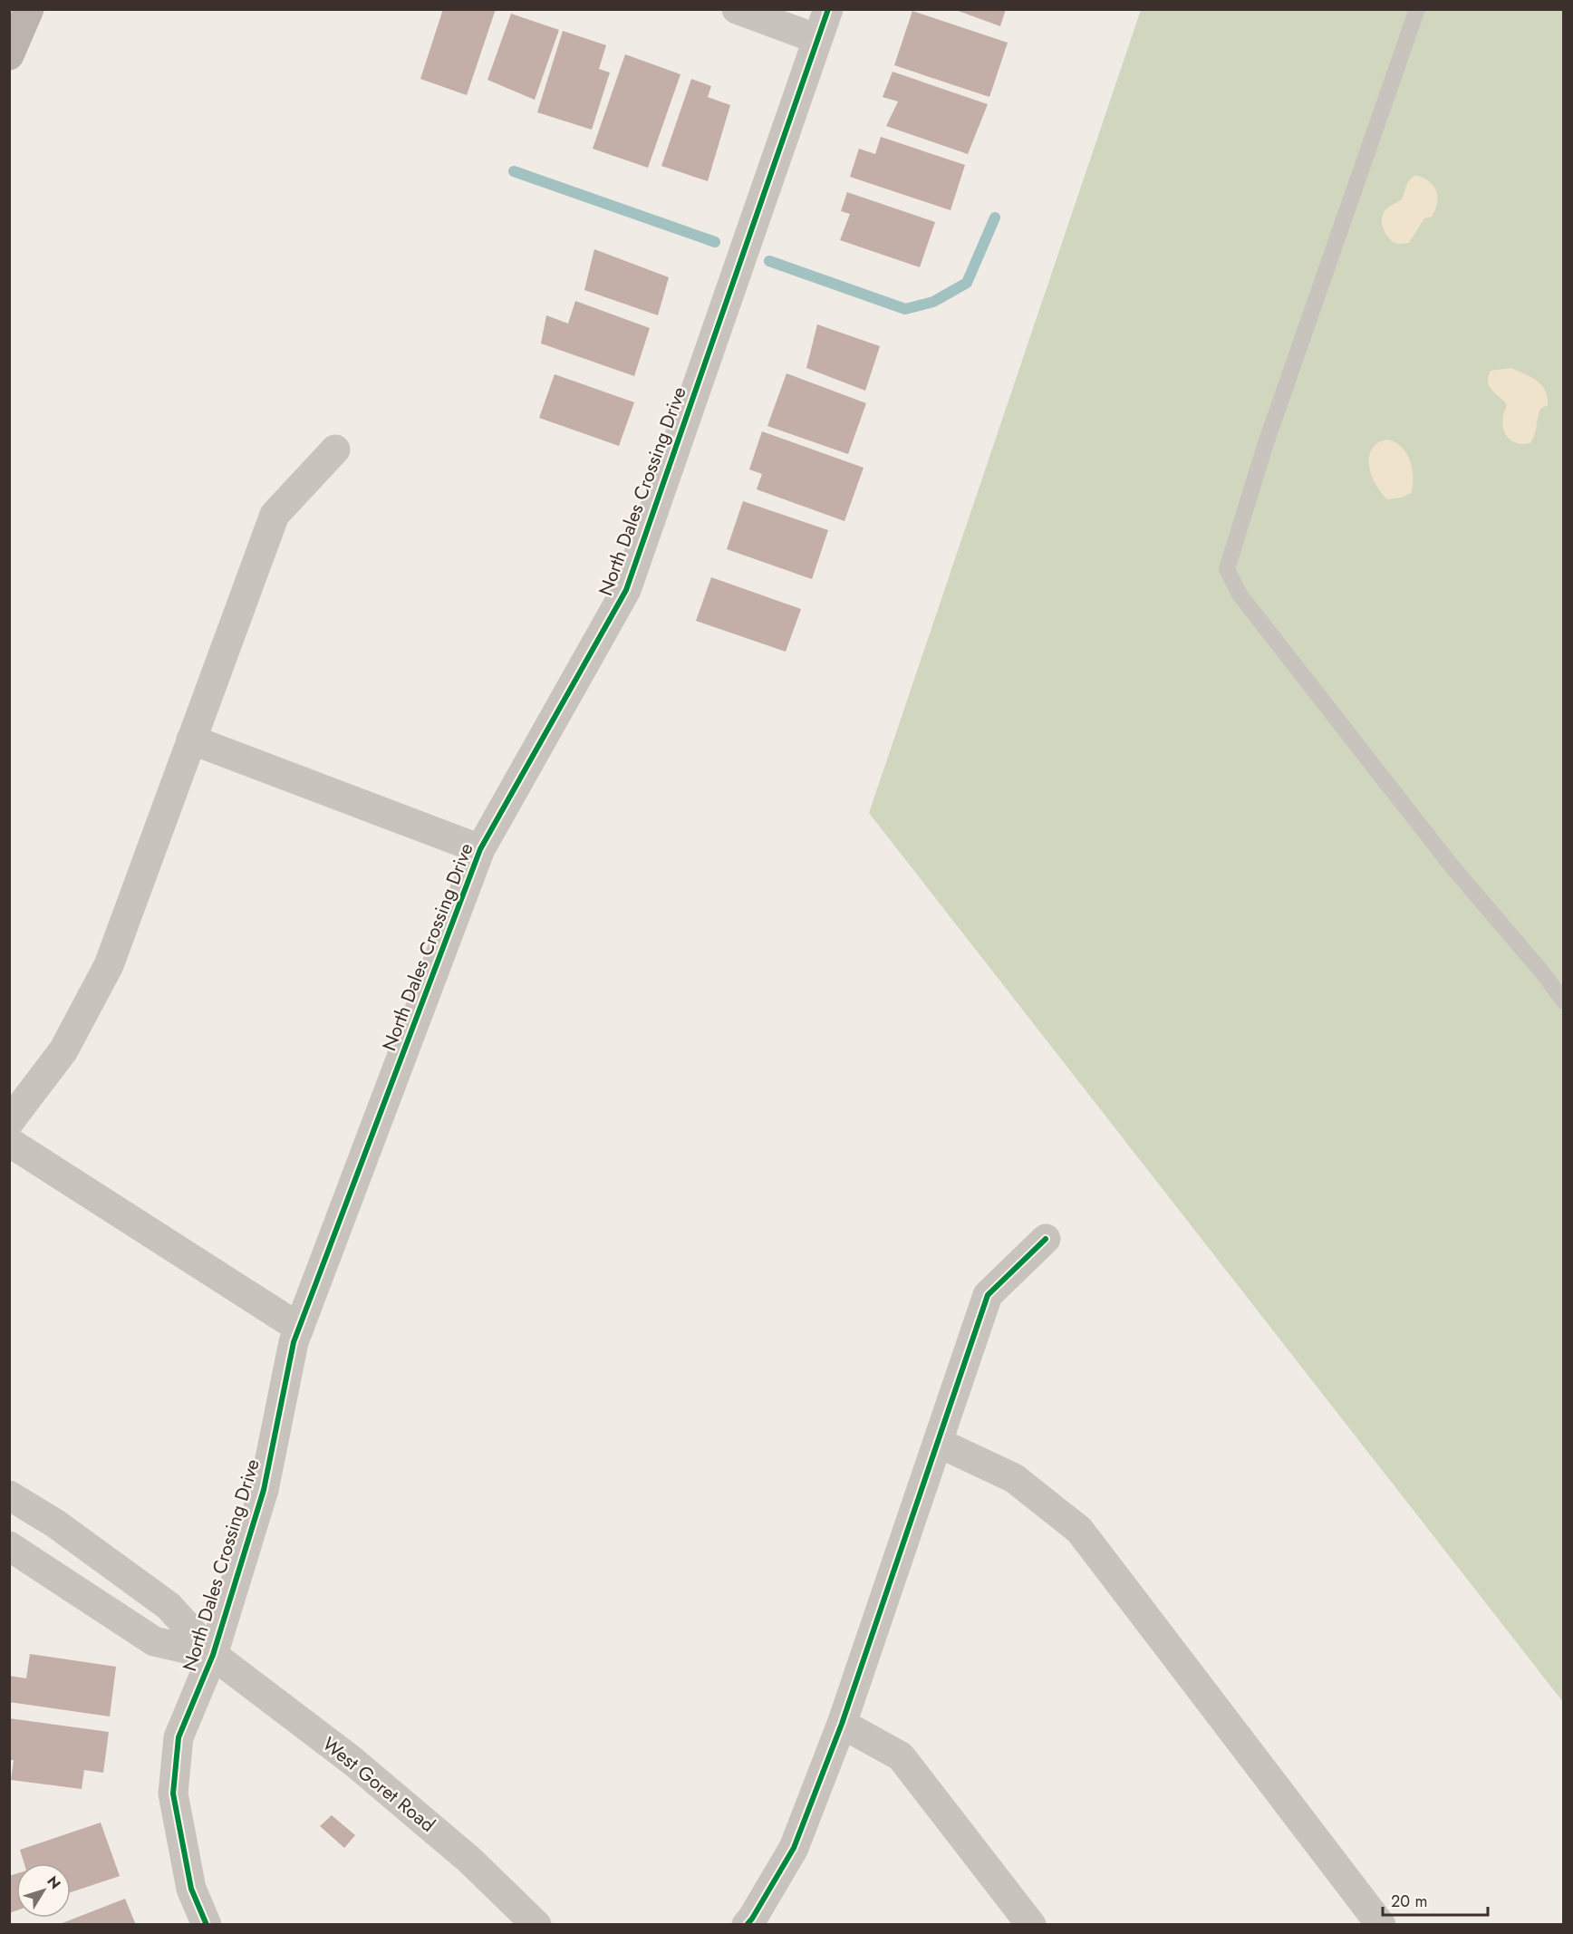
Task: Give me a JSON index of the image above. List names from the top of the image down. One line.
{"streets":{"street":["North Dales Crossing Drive","West Goret Road"]},"crossings":[["North Dales Crossing Drive","West Goret Road"]],"scale_bar":"20 m","north":"top right"}
